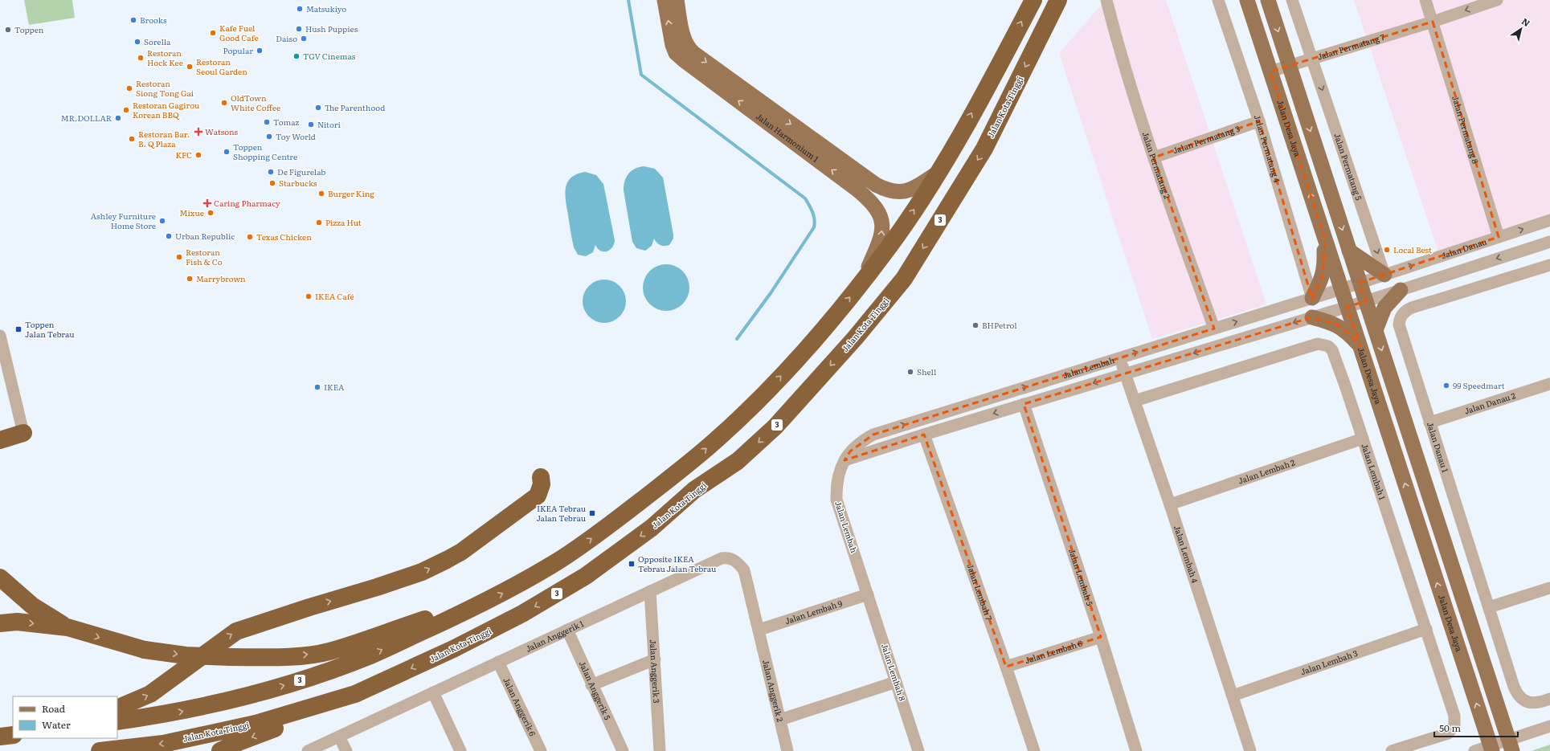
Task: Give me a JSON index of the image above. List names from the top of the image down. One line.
{"streets":{"highway":["Jalan Kota Tinggi","3"],"main road":["Jalan Desa Jaya","Jalan Harmonium 1"],"street":["Jalan Permatang 7","Jalan Permatang 8","Jalan Permatang 3","Jalan Permatang 4","Jalan Permatang 2","Jalan Permatang 5","Jalan Danau","Jalan Lembah","Jalan Danau 2","Jalan Danau 1","Jalan Lembah 2","Jalan Lembah 1","Jalan Lembah 4","Jalan Lembah 5","Jalan Lembah 7","Jalan Lembah 9","Jalan Anggerik 1","Jalan Lembah 6","Jalan Lembah 3","Jalan Anggerik 3","Jalan Lembah 8","Jalan Anggerik 5","Jalan Anggerik 2","Jalan Anggerik 6"]},"crossings":[["Jalan Permatang 7","Jalan Desa Jaya"],["Jalan Permatang 7","Jalan Permatang 8"],["Jalan Permatang 7","Jalan Permatang 5"],["Jalan Desa Jaya","Jalan Danau"],["Jalan Desa Jaya","Jalan Lembah"],["Jalan Permatang 8","Jalan Danau"],["Jalan Harmonium 1","3"],["Jalan Permatang 3","Jalan Permatang 4"],["Jalan Permatang 3","Jalan Permatang 2"],["Jalan Permatang 4","Jalan Lembah"],["Jalan Permatang 2","Jalan Lembah"],["Jalan Permatang 5","Jalan Danau"],["Jalan Danau","Jalan Lembah"],["Jalan Lembah","Jalan Lembah 4"],["Jalan Lembah","Jalan Lembah 5"],["Jalan Lembah","Jalan Lembah 7"],["Jalan Lembah","Jalan Lembah 9"],["Jalan Lembah","Jalan Lembah 8"],["Jalan Danau 2","Jalan Danau 1"],["Jalan Lembah 2","Jalan Lembah 1"],["Jalan Lembah 2","Jalan Lembah 4"],["Jalan Lembah 1","Jalan Lembah 4"],["Jalan Lembah 1","Jalan Lembah 3"],["Jalan Lembah 4","Jalan Lembah 3"],["Jalan Lembah 5","Jalan Lembah 6"],["Jalan Lembah 7","Jalan Lembah 6"],["Jalan Lembah 9","Jalan Anggerik 1"],["Jalan Lembah 9","Jalan Lembah 8"],["Jalan Lembah 9","Jalan Anggerik 2"],["Jalan Anggerik 1","Jalan Anggerik 3"],["Jalan Anggerik 1","Jalan Anggerik 5"],["Jalan Anggerik 1","Jalan Anggerik 2"],["Jalan Anggerik 1","Jalan Anggerik 6"]],"one_way":["Jalan Permatang 5"],"places":{"other":["Matsukiyo","Brooks","Hush Puppies","Toppen","Kafe Fuel Good Cafe","Daiso","Sorella","Popular","TGV Cinemas","Restoran Hock Kee","Restoran Seoul Garden","Restoran Siong Tong Gai","OldTown White Coffee","The Parenthood","Restoran Gagirou Korean BBQ","MR.DOLLAR","Tomaz","Nitori","Toy World","Restoran Bar. B. Q Plaza","Toppen Shopping Centre","KFC","De Figurelab","Starbucks","Burger King","Mixue","Ashley Furniture Home Store","Pizza Hut","Urban Republic","Texas Chicken","Local Best","Restoran Fish & Co","Marrybrown","IKEA Café","BHPetrol","Shell","99 Speedmart","IKEA"],"health":["Watsons","Caring Pharmacy"],"transit":["Toppen Jalan Tebrau","IKEA Tebrau Jalan Tebrau","Opposite IKEA Tebrau Jalan Tebrau"]},"legend":["Road","Water"],"scale_bar":"50 m","north":"top right"}
